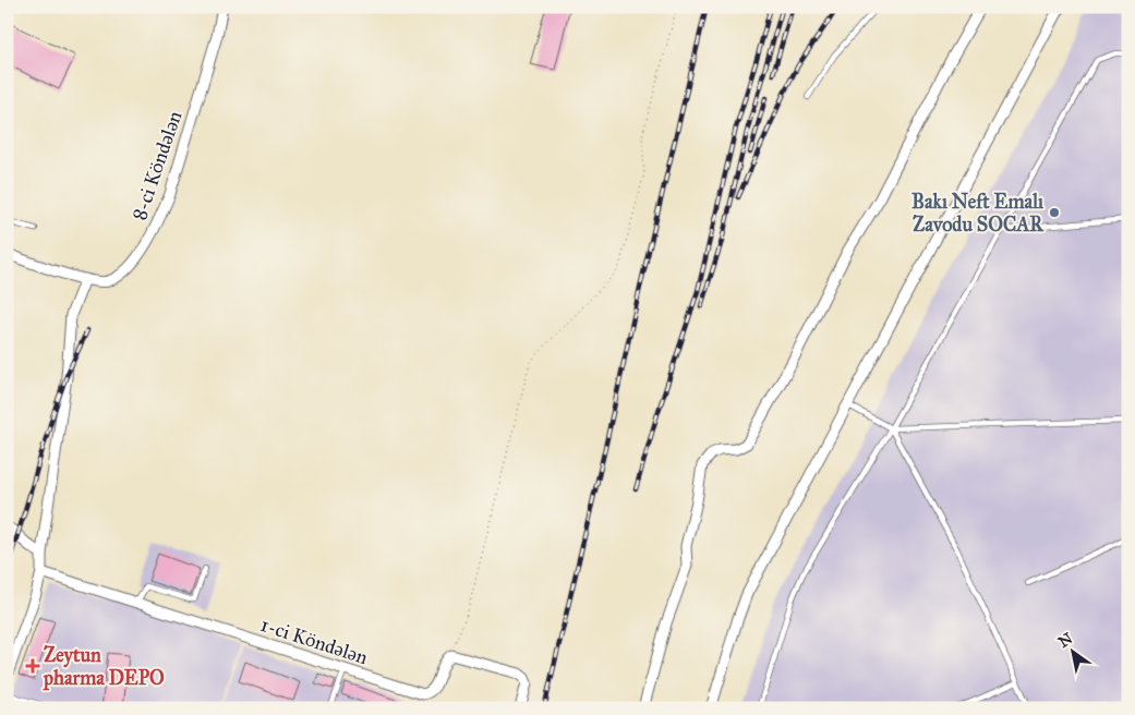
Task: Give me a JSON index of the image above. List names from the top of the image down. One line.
{"streets":{"street":["8-ci Köndələn","1-ci Köndələn"]},"places":{"other":["Bakı Neft Emalı Zavodu SOCAR"],"health":["Zeytun pharma DEPO"]},"north":"top left"}
